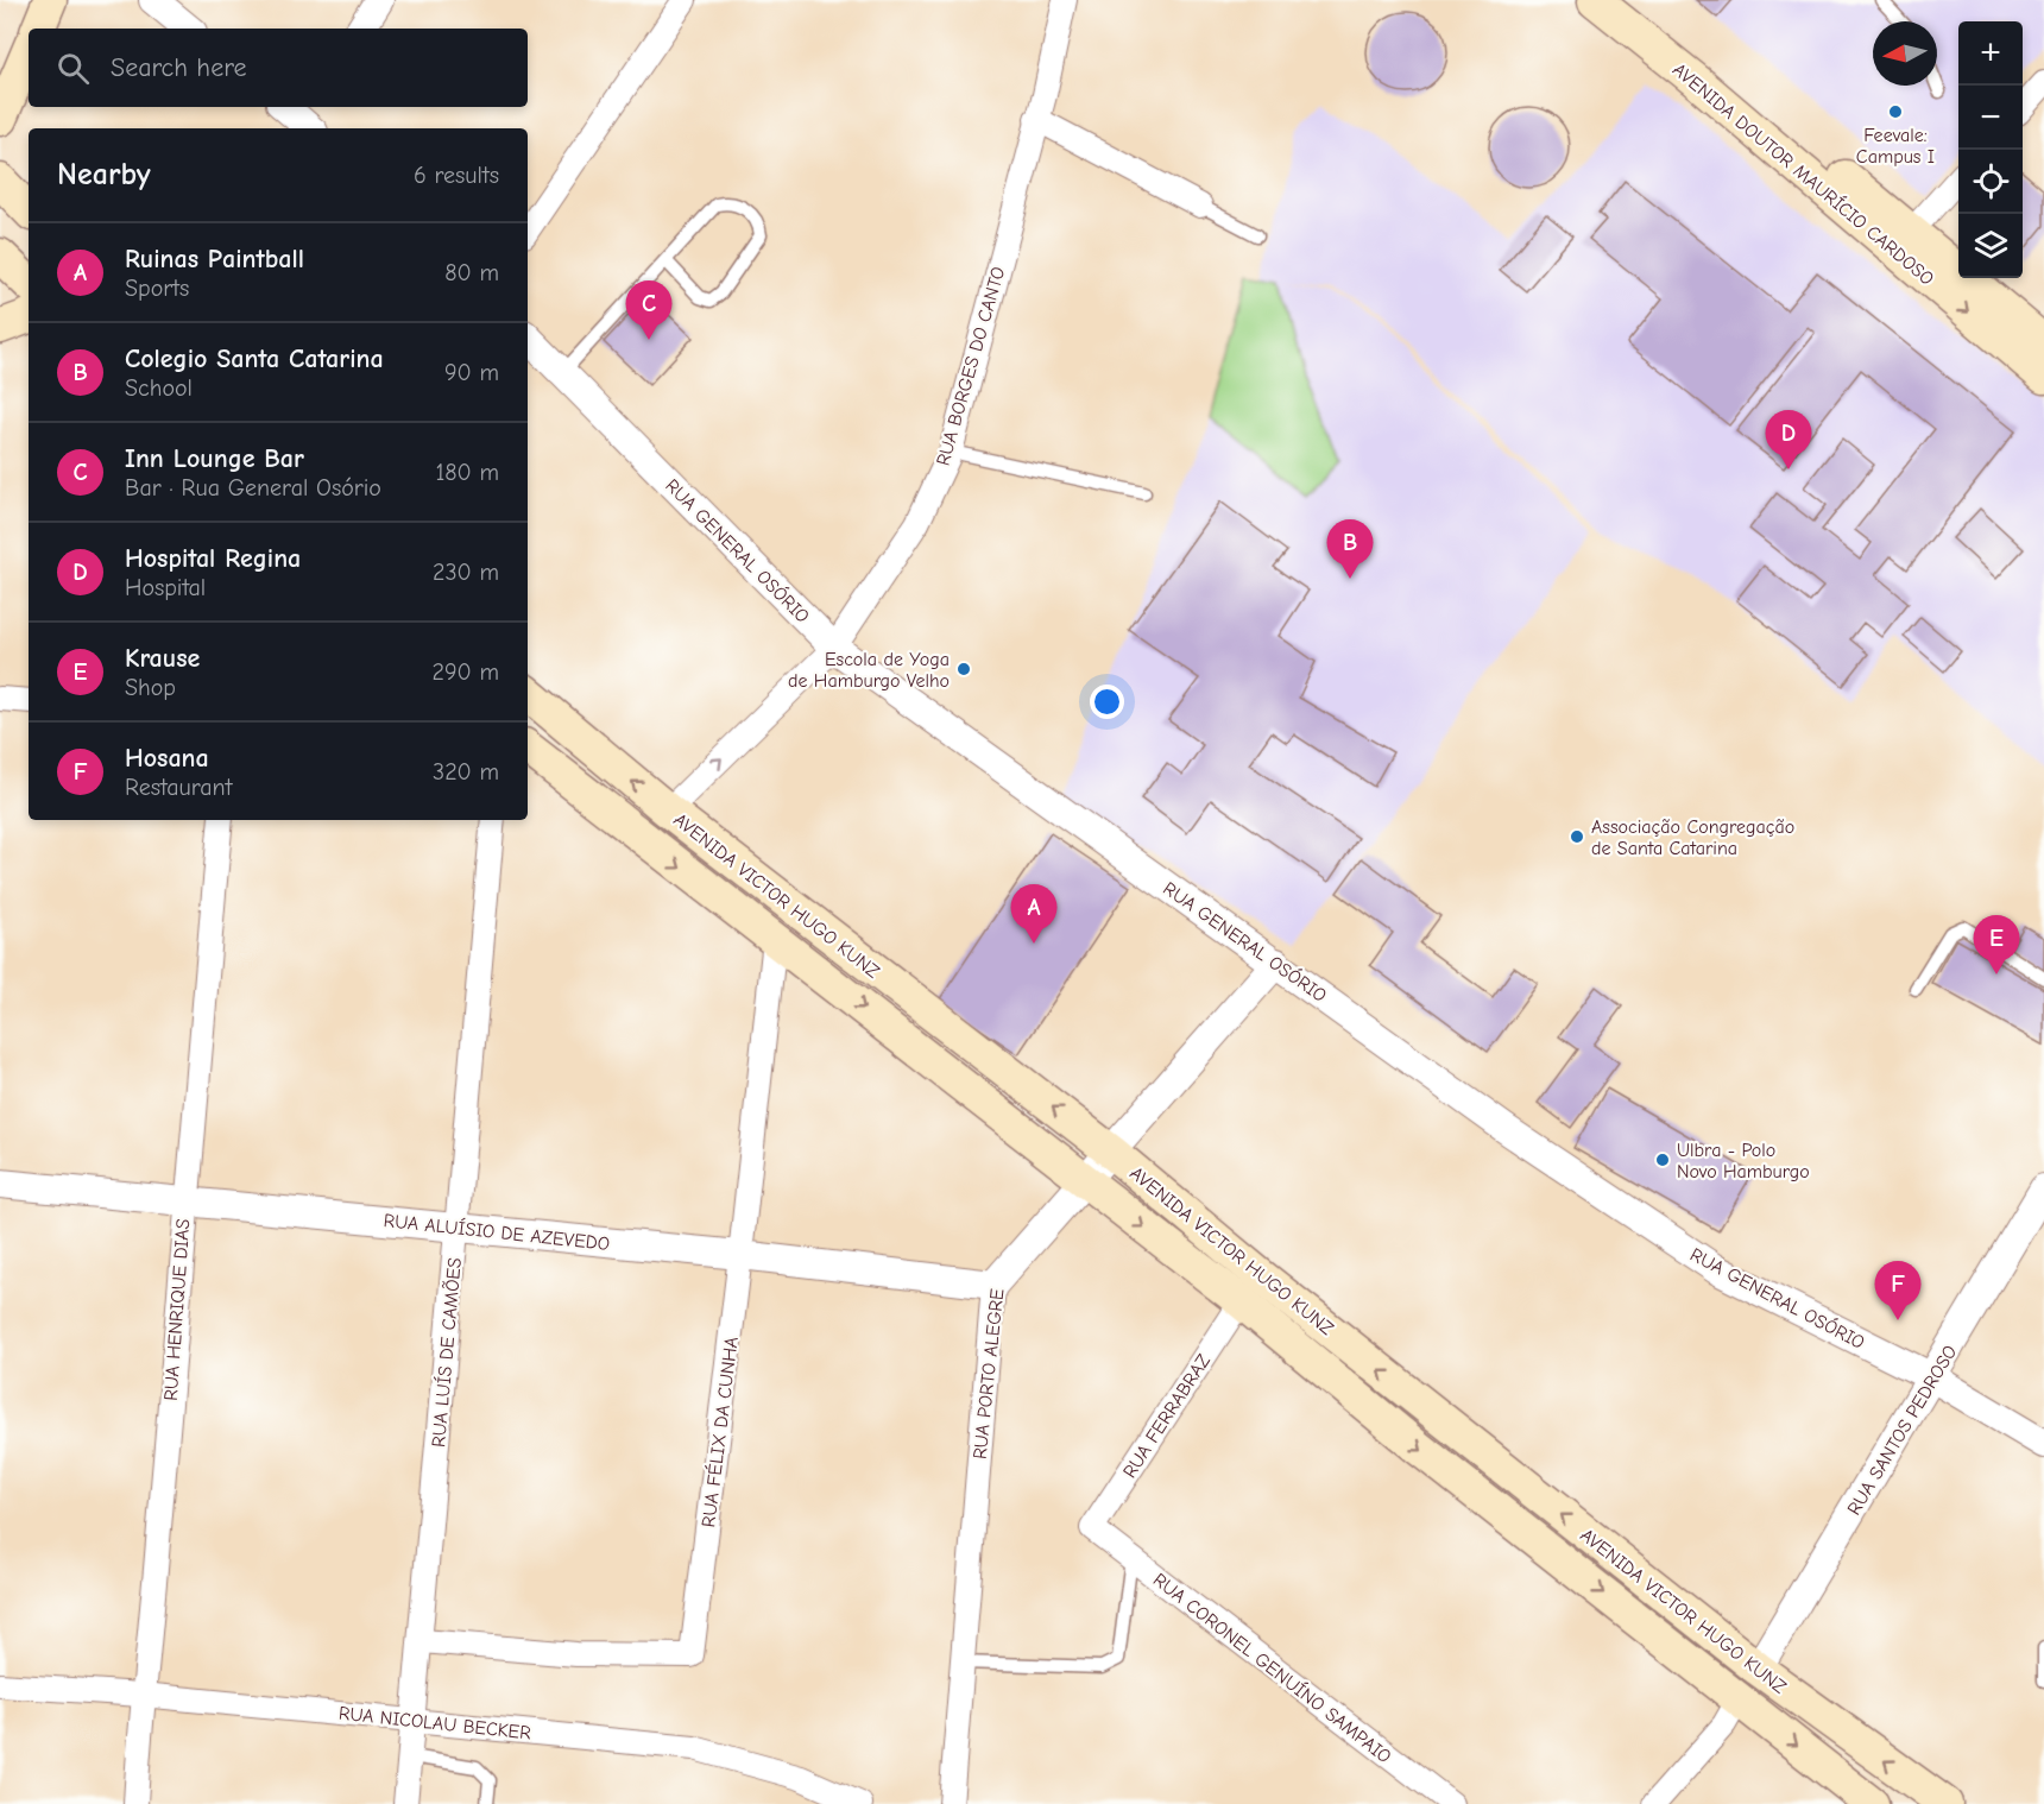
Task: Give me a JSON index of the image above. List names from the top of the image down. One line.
{"streets":{"main road":["AVENIDA DOUTOR MAURÍCIO CARDOSO","AVENIDA VICTOR HUGO KUNZ"],"street":["RUA BORGES DO CANTO","RUA GENERAL OSÓRIO","RUA ALUÍSIO DE AZEVEDO","RUA HENRIQUE DIAS","RUA LUÍS DE CAMÕES","RUA PORTO ALEGRE","RUA FERRABRAZ","RUA SANTOS PEDROSO","RUA FÉLIX DA CUNHA","RUA CORONEL GENUÍNO SAMPAIO","RUA NICOLAU BECKER"]},"crossings":[["RUA BORGES DO CANTO","RUA GENERAL OSÓRIO"],["RUA BORGES DO CANTO","AVENIDA VICTOR HUGO KUNZ"],["RUA GENERAL OSÓRIO","RUA PORTO ALEGRE"],["RUA GENERAL OSÓRIO","RUA SANTOS PEDROSO"],["AVENIDA VICTOR HUGO KUNZ","RUA PORTO ALEGRE"],["AVENIDA VICTOR HUGO KUNZ","RUA FERRABRAZ"],["AVENIDA VICTOR HUGO KUNZ","RUA SANTOS PEDROSO"],["AVENIDA VICTOR HUGO KUNZ","RUA FÉLIX DA CUNHA"],["RUA ALUÍSIO DE AZEVEDO","RUA HENRIQUE DIAS"],["RUA ALUÍSIO DE AZEVEDO","RUA LUÍS DE CAMÕES"],["RUA ALUÍSIO DE AZEVEDO","RUA PORTO ALEGRE"],["RUA ALUÍSIO DE AZEVEDO","RUA FÉLIX DA CUNHA"],["RUA HENRIQUE DIAS","RUA NICOLAU BECKER"],["RUA LUÍS DE CAMÕES","RUA FÉLIX DA CUNHA"],["RUA LUÍS DE CAMÕES","RUA NICOLAU BECKER"],["RUA FERRABRAZ","RUA CORONEL GENUÍNO SAMPAIO"]],"places":["Feevale: Campus I","Escola de Yoga de Hamburgo Velho","Associação Congregação de Santa Catarina","Ulbra - Polo Novo Hamburgo"],"north":"left","page":{"map_buttons":["+","−"],"search":"Search here","heading":["Nearby","6 results"],"list":[{"mark":"A","name":"Ruinas Paintball","note":"Sports","value":"80 m"},{"mark":"B","name":"Colegio Santa Catarina","note":"School","value":"90 m"},{"mark":"C","name":"Inn Lounge Bar","note":"Bar · Rua General Osório","value":"180 m"},{"mark":"D","name":"Hospital Regina","note":"Hospital","value":"230 m"},{"mark":"E","name":"Krause","note":"Shop","value":"290 m"},{"mark":"F","name":"Hosana","note":"Restaurant","value":"320 m"}],"pins":["C","D","B","A","E","F"]}}
